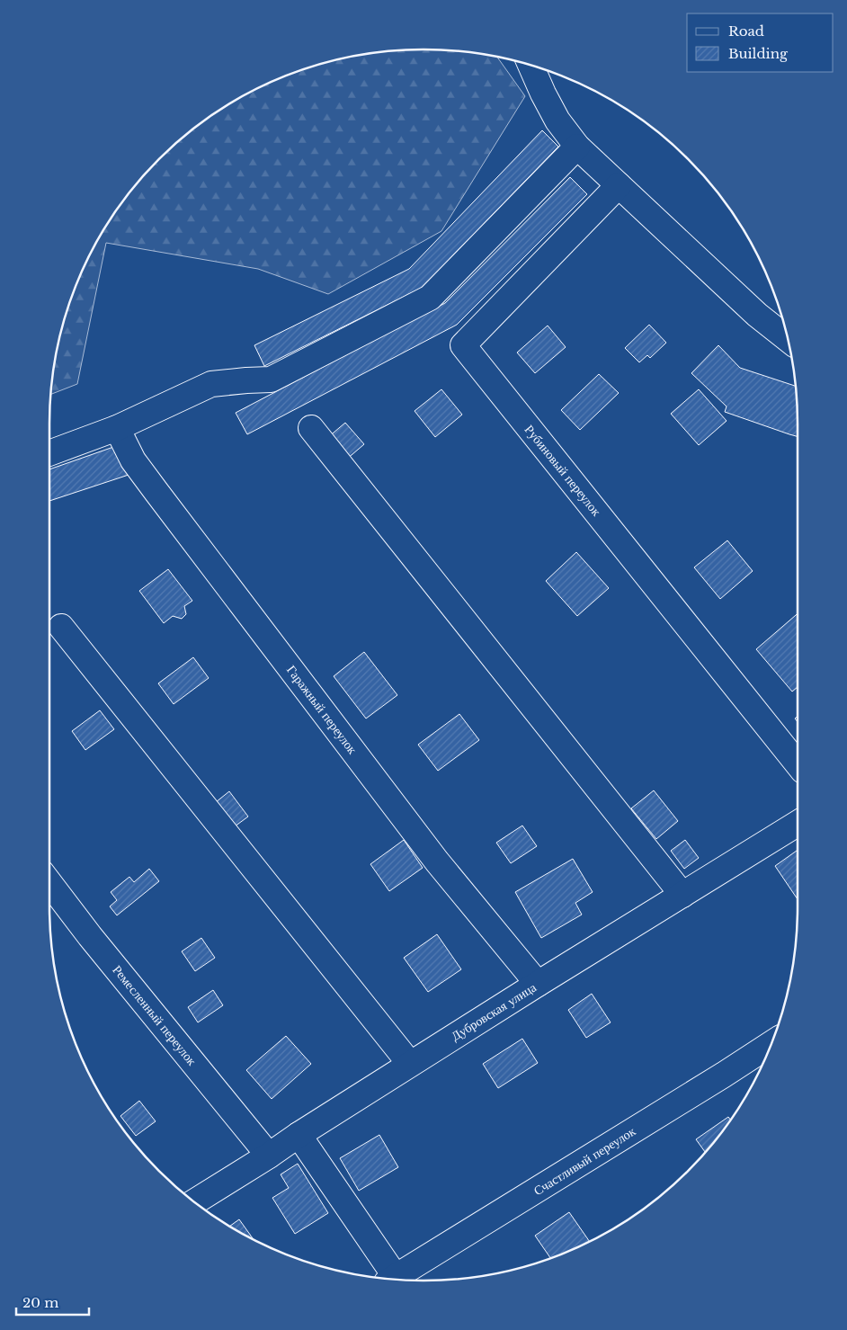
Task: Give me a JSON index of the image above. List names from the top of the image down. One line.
{"streets":{"street":["Рубиновый переулок","Гаражный переулок","Дубровская улица","Ремесленный переулок","Счастливый переулок"]},"crossings":[["Гаражный переулок","Дубровская улица"],["Дубровская улица","Ремесленный переулок"]],"legend":["Road","Building"],"scale_bar":"20 m"}
